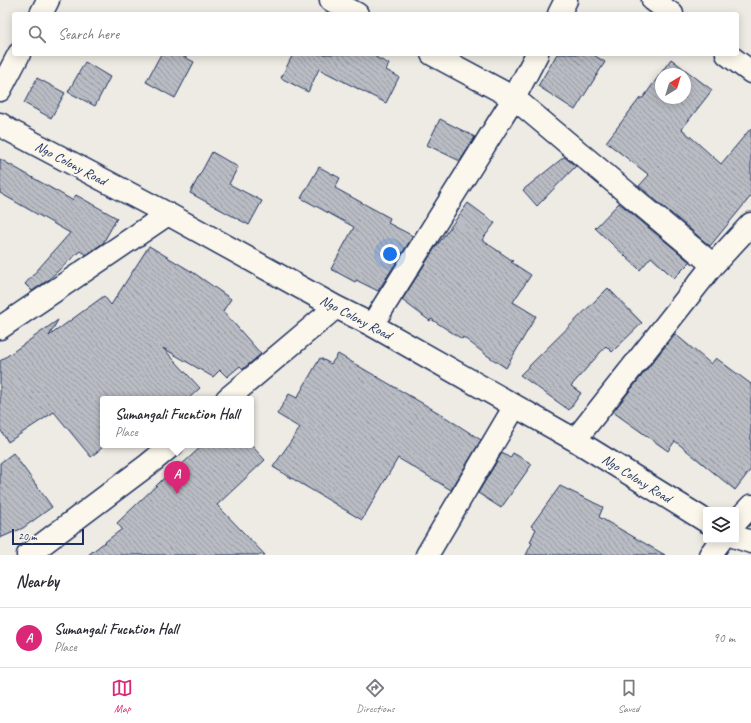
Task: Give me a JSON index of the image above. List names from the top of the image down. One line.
{"streets":{"street":["Ngo Colony Road"]},"scale_bar":"20 m","north":"top right","page":{"search":"Search here","popup":["Sumangali Fucntion Hall","Place"],"pins":"A","scale":"20 m","heading":"Nearby","list":[{"mark":"A","name":"Sumangali Fucntion Hall","note":"Place","value":"90 m"}],"nav":["Map","Directions","Saved"]}}
